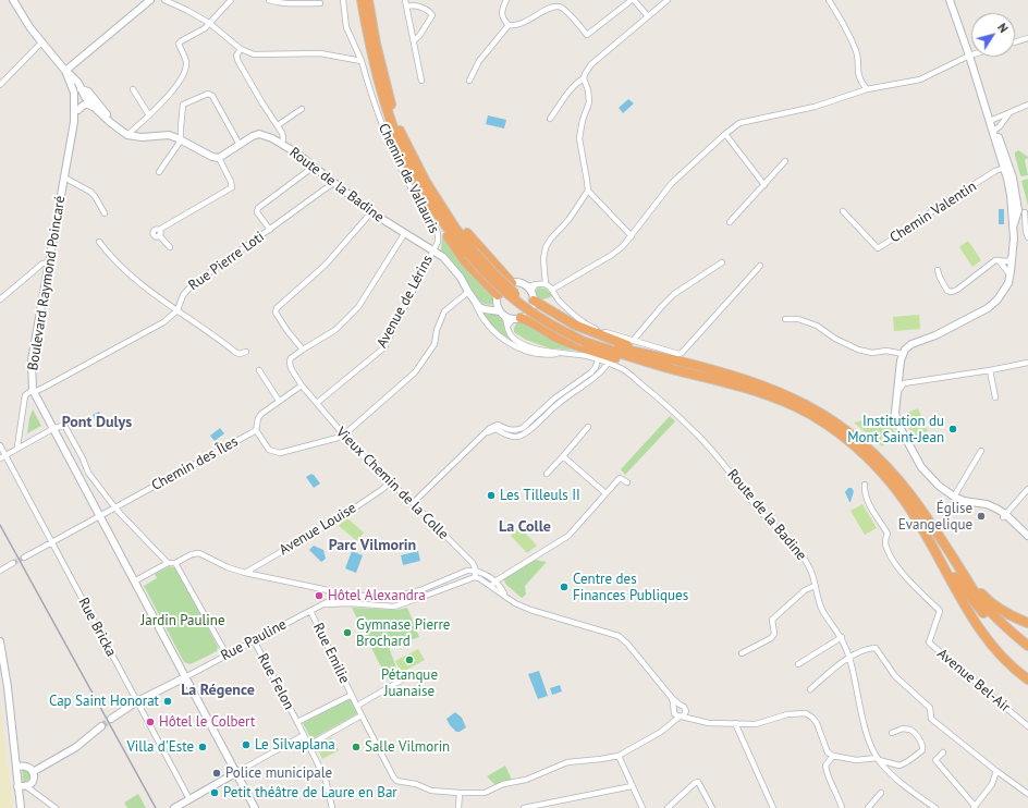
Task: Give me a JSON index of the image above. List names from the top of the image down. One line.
{"streets":{"street":["Chemin de Vallauris","Route de la Badine","Chemin Valentin","Rue Pierre Loti","Boulevard Raymond Poincaré","Avenue de Lérins","Chemin des Îles","Vieux Chemin de la Colle","Avenue Louise","Rue Bricka","Rue Pauline","Rue Emilie","Avenue Bel-Air","Rue Felon"]},"crossings":[["Chemin de Vallauris","Route de la Badine"],["Chemin de Vallauris","Avenue de Lérins"],["Route de la Badine","Rue Pierre Loti"],["Route de la Badine","Avenue de Lérins"],["Rue Pierre Loti","Boulevard Raymond Poincaré"],["Boulevard Raymond Poincaré","Chemin des Îles"],["Boulevard Raymond Poincaré","Rue Pauline"],["Avenue de Lérins","Vieux Chemin de la Colle"],["Chemin des Îles","Rue Bricka"],["Vieux Chemin de la Colle","Avenue Louise"],["Rue Pauline","Rue Emilie"],["Rue Pauline","Rue Felon"]],"districts":["Pont Dulys","La Colle","Parc Vilmorin","La Régence"],"parks":["Jardin Pauline"],"places":["Institution du Mont Saint-Jean","Les Tilleuls II","Église Evangelique","Centre des Finances Publiques","Hôtel Alexandra","Gymnase Pierre Brochard","Pétanque Juanaise","Cap Saint Honorat","Hôtel le Colbert","Le Silvaplana","Villa d'Este","Salle Vilmorin","Police municipale","Petit théâtre de Laure en Bar"],"north":"top right"}
